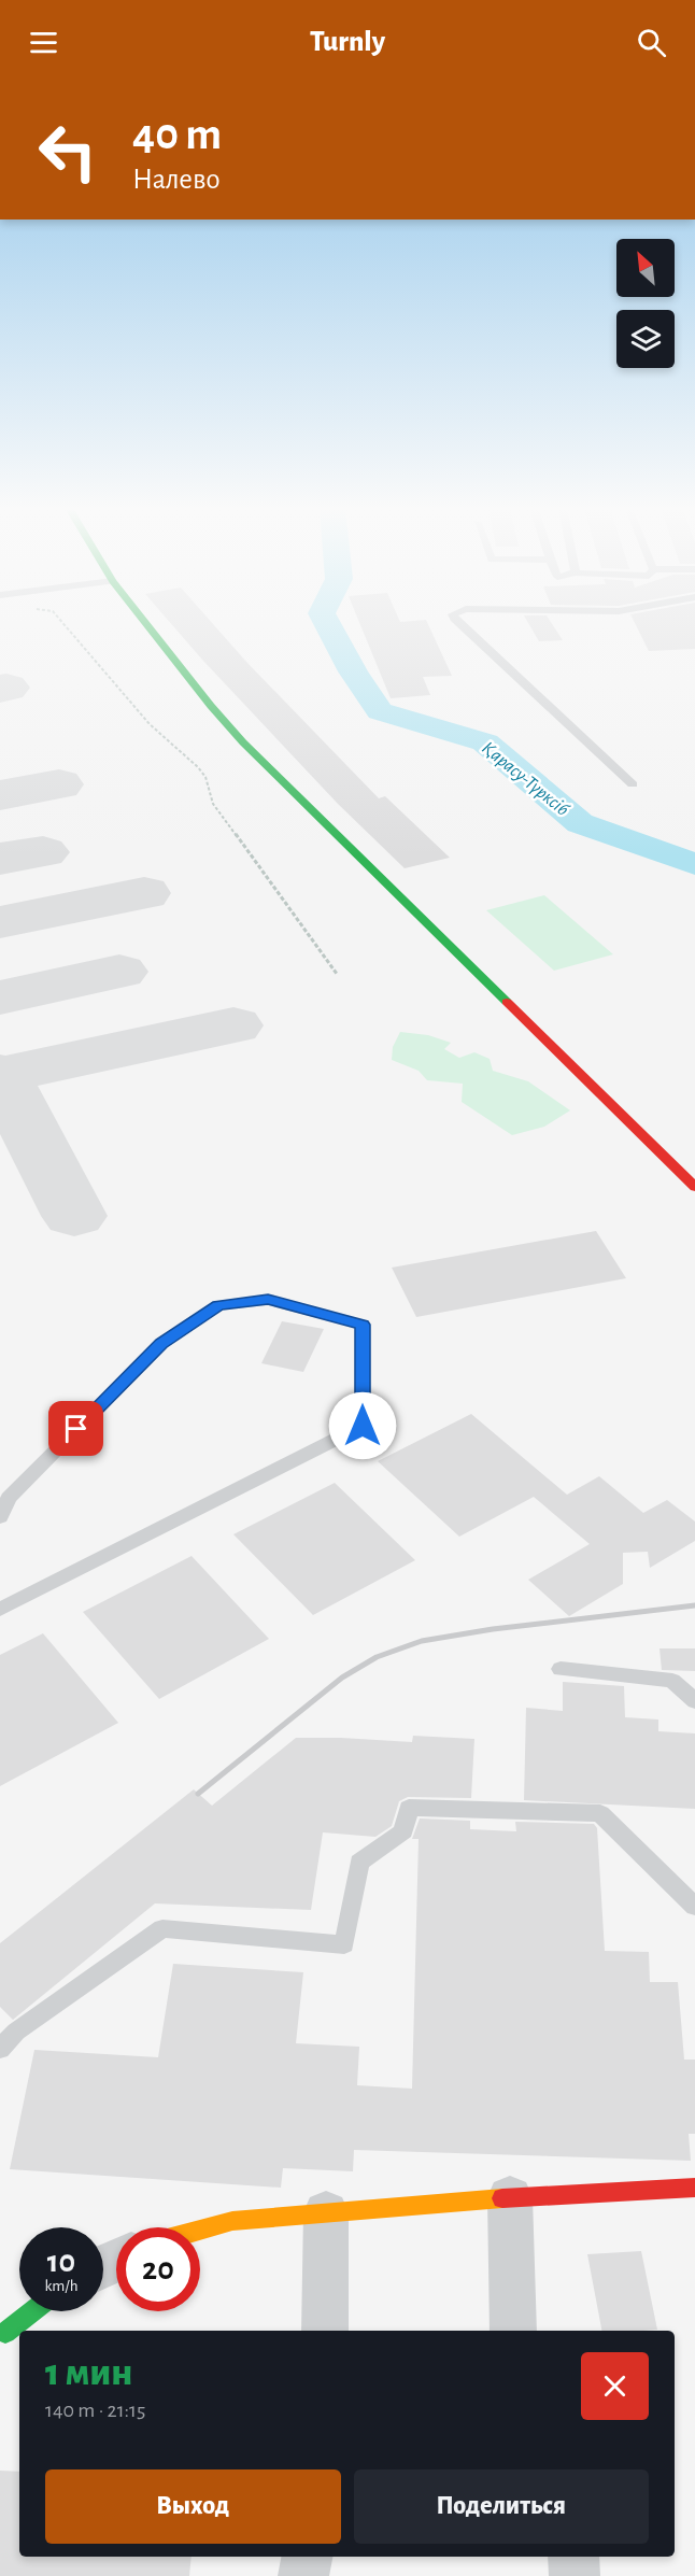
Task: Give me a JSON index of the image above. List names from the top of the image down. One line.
{"water":["Қарасу-Түрксіб"],"north":"top left","page":{"header":"Turnly","turn":["40 m","Налево"],"speed":"10 km/h","limit":"20","heading":["1 мин","140 m · 21:15"],"buttons":["Выход","Поделиться"]}}
